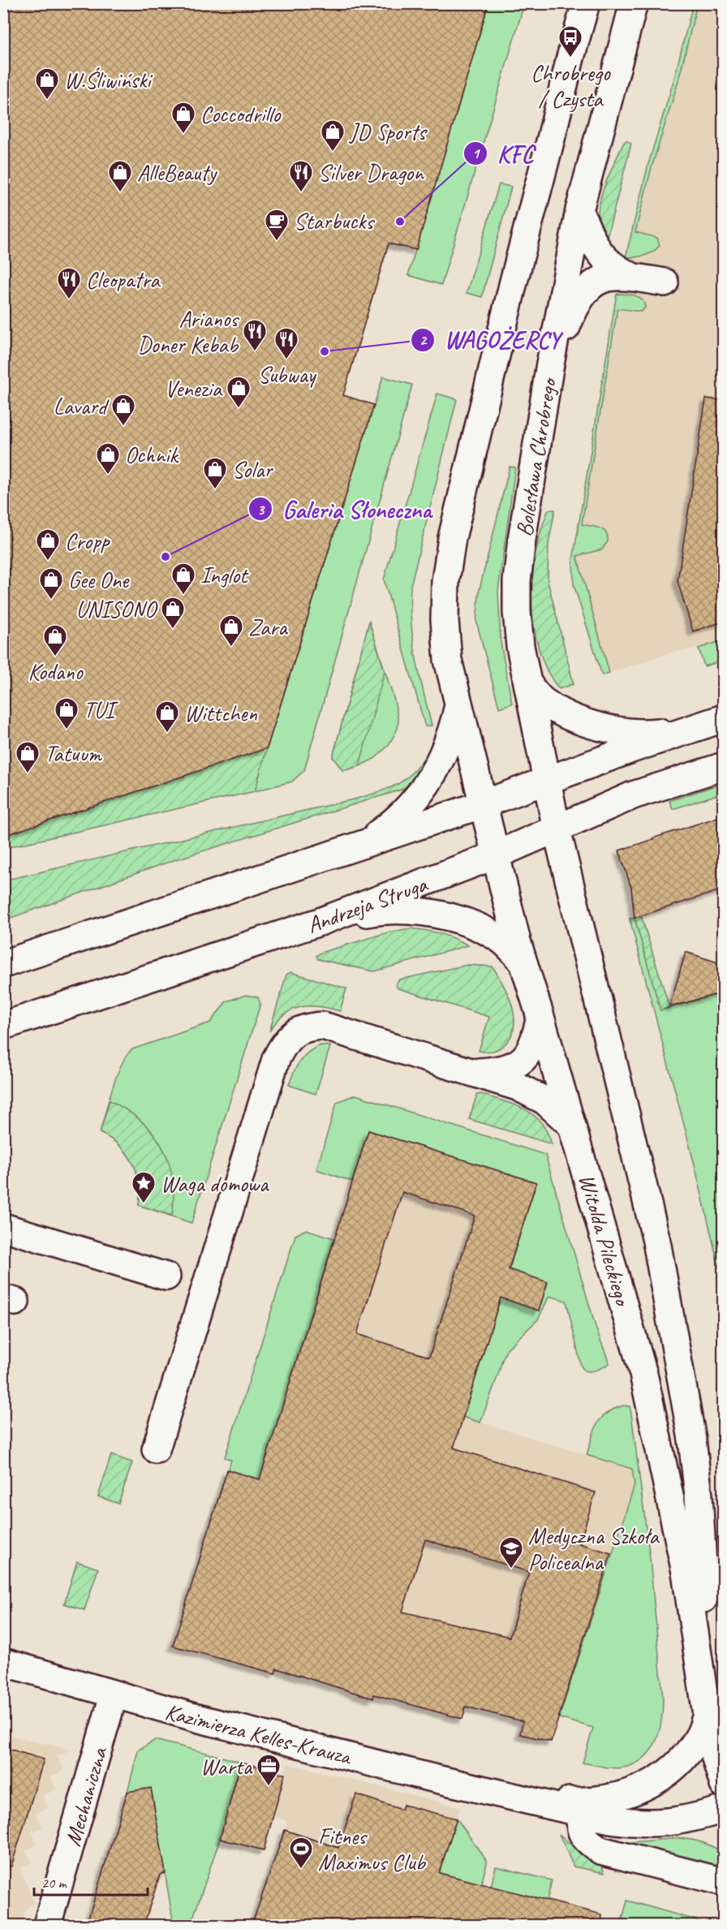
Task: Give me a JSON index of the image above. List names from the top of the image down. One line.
{"streets":{"street":["Bolesława Chrobrego","Andrzeja Struga","Witolda Pileckiego","Kazimierza Kelles-Krauza","Mechaniczna"]},"crossings":[["Bolesława Chrobrego","Andrzeja Struga"],["Bolesława Chrobrego","Witolda Pileckiego"],["Andrzeja Struga","Witolda Pileckiego"],["Witolda Pileckiego","Kazimierza Kelles-Krauza"],["Kazimierza Kelles-Krauza","Mechaniczna"]],"places":{"bus stop":["Chrobrego / Czysta"],"shop":["W.Śliwiński","Coccodrillo","JD Sports","AlleBeauty","Venezia","Lavard","Ochnik","Solar","Cropp","Inglot","Gee One","UNISONO","Zara","Kodano","TUI","Wittchen","Tatuum"],"restaurant":["Silver Dragon","Cleopatra","Arianos Doner Kebab","Subway"],"other":["KFC","WAGOŻERCY","Galeria Słoneczna"],"cafe":["Starbucks"],"place":["Waga domowa"],"school or university":["Medyczna Szkoła Policealna"],"office":["Warta"],"sports":["Fitnes Maximus Club"]},"scale_bar":"20 m"}
